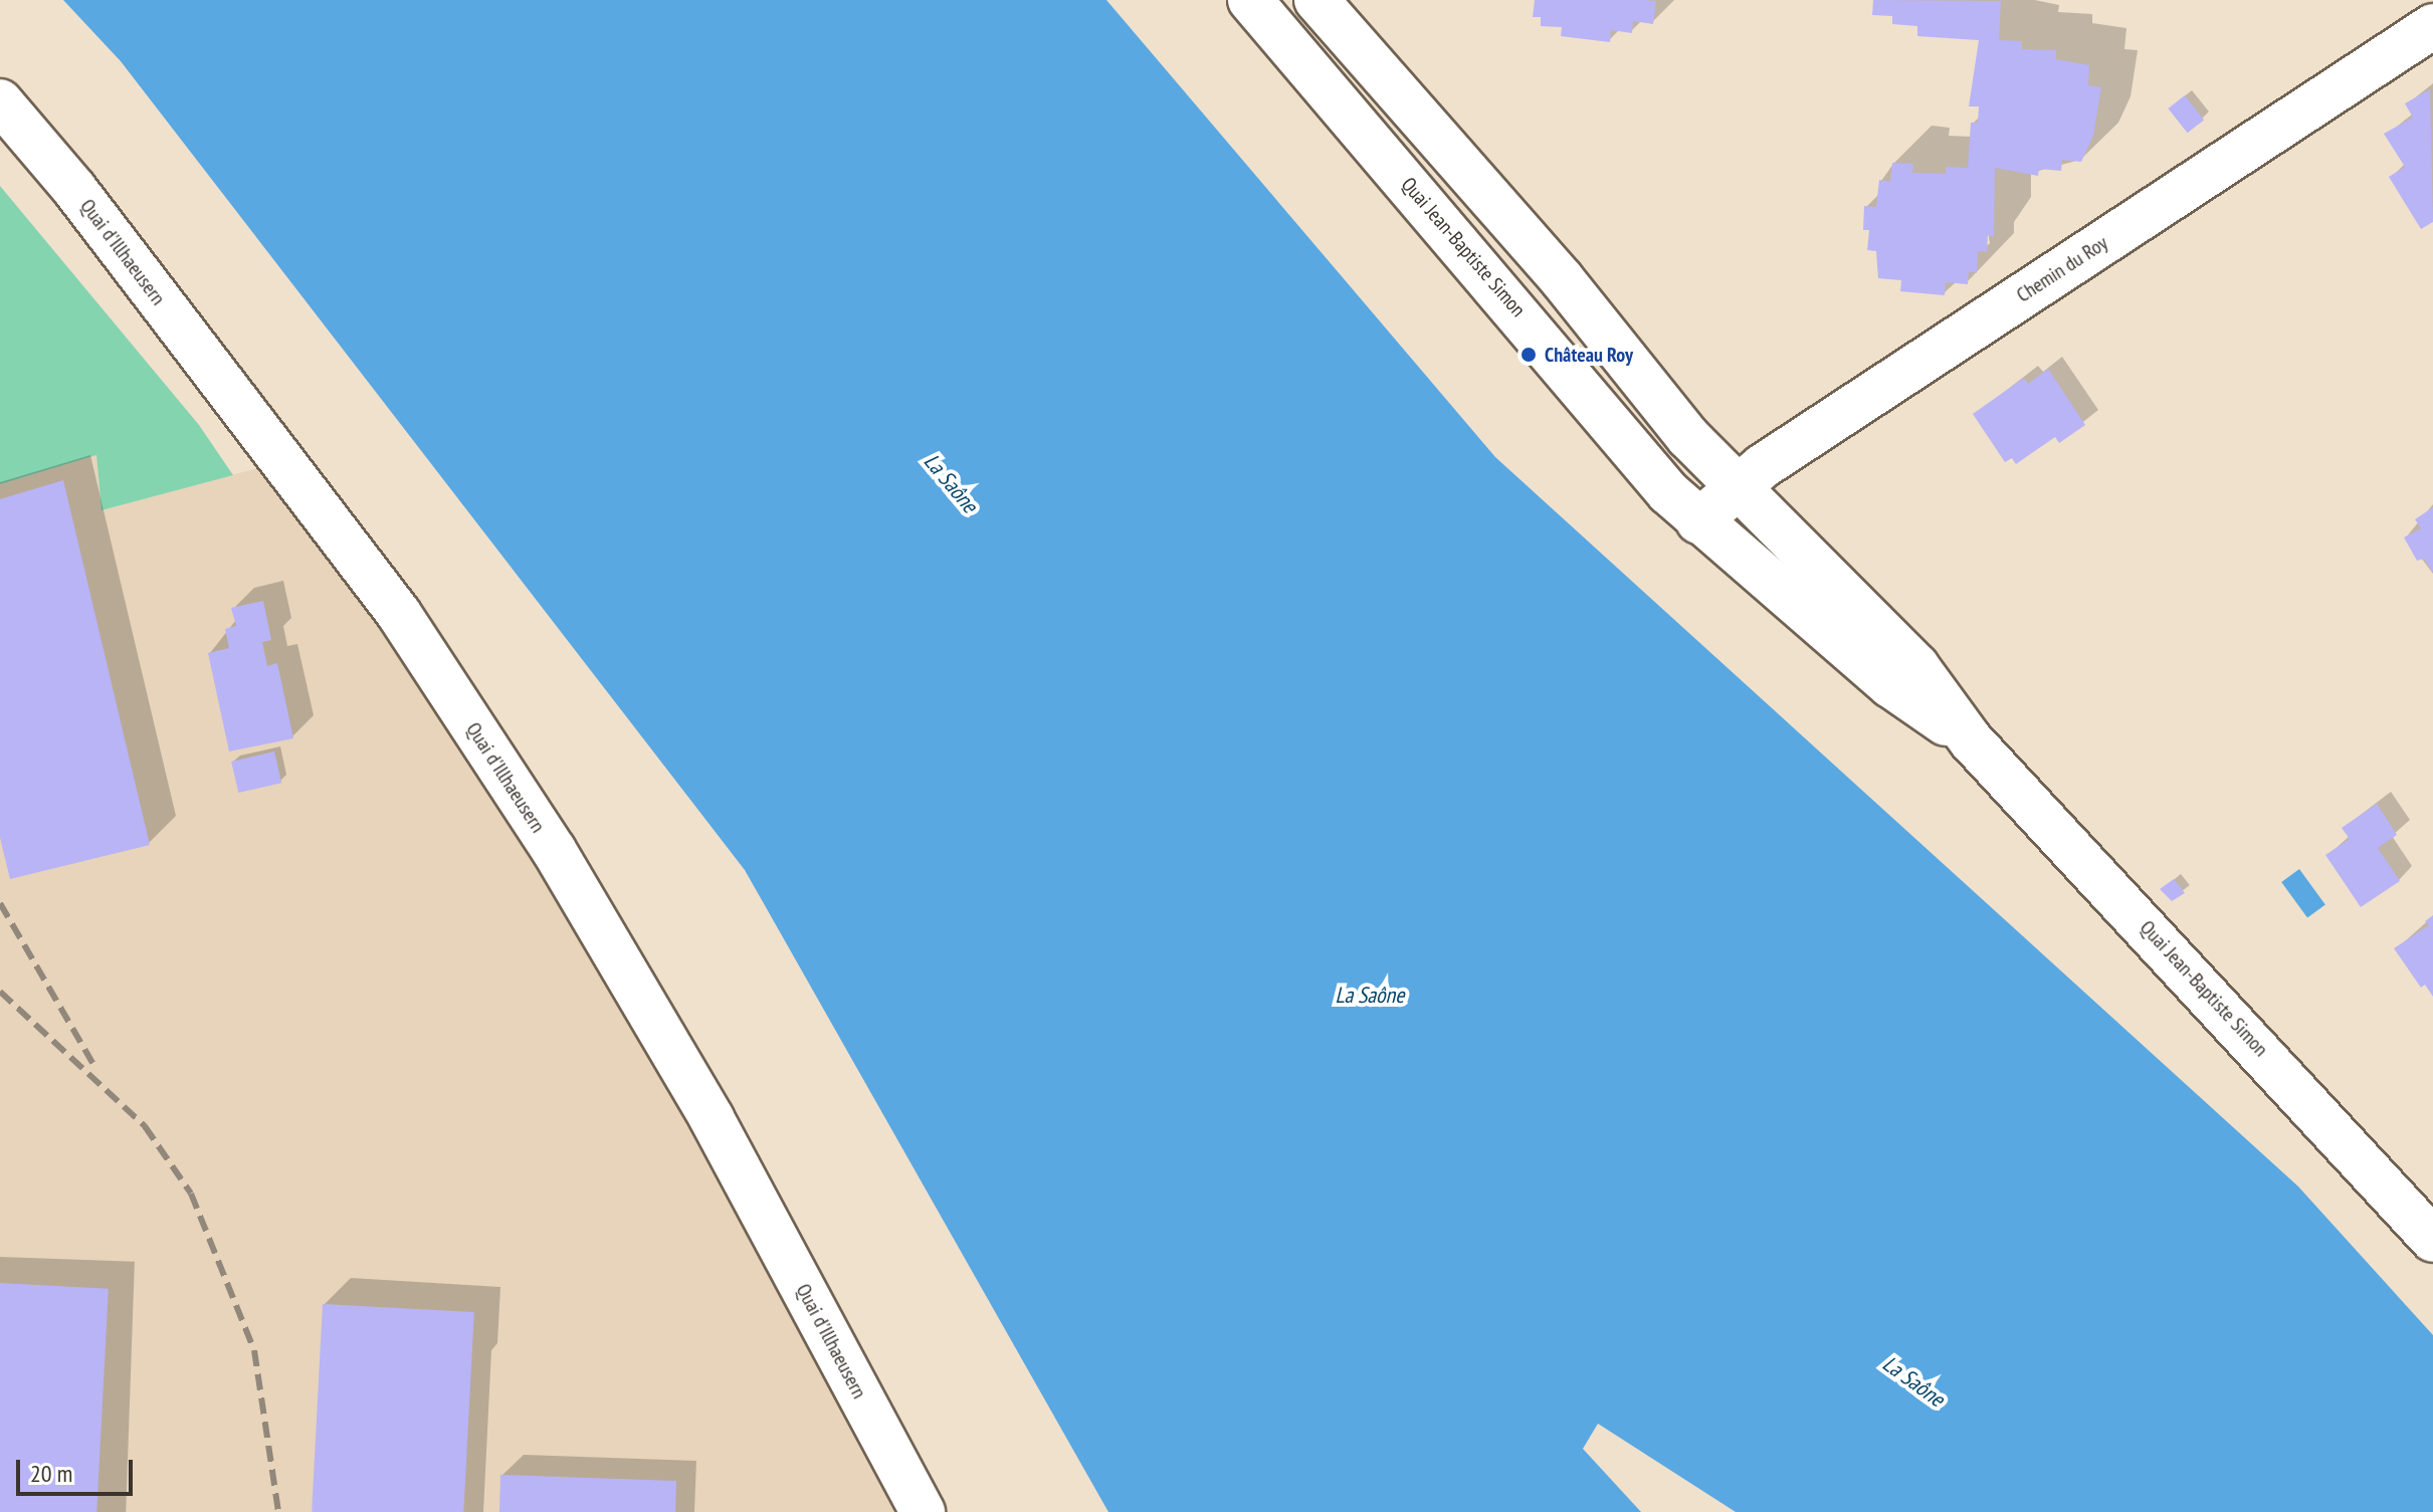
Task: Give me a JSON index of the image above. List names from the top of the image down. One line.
{"streets":{"main road":["Quai Jean-Baptiste Simon","Quai d'Illhaeusern","Chemin du Roy"]},"crossings":[["Quai Jean-Baptiste Simon","Chemin du Roy"]],"water":["La Saône"],"places":["Château Roy"],"scale_bar":"20 m"}
